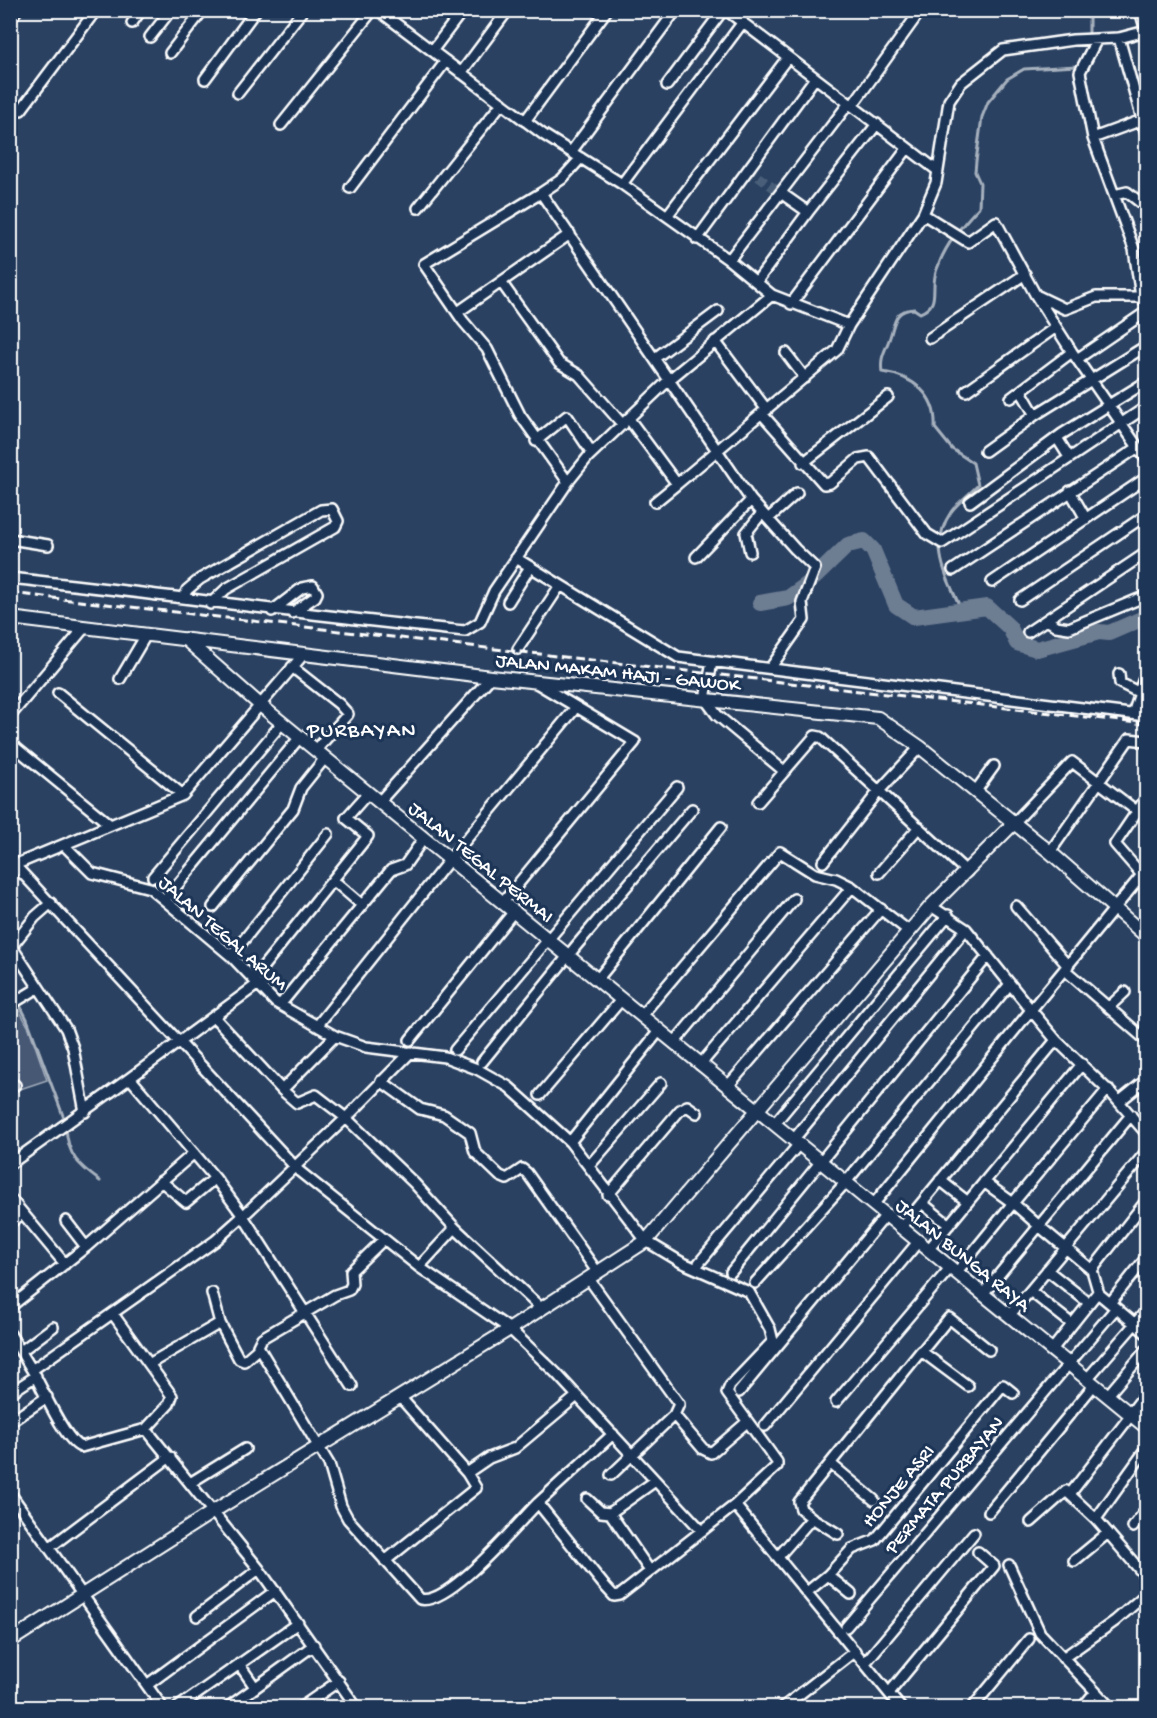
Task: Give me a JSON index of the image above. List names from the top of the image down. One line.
{"streets":{"street":["JALAN MAKAM HAJI - GAWOK","JALAN TEGAL PERMAI","JALAN TEGAL ARUM","JALAN BUNGA RAYA","PERMATA PURBAYAN","HONJE ASRI"]},"crossings":[["JALAN MAKAM HAJI - GAWOK","JALAN TEGAL PERMAI"],["JALAN TEGAL PERMAI","JALAN BUNGA RAYA"],["JALAN BUNGA RAYA","PERMATA PURBAYAN"]],"districts":["PURBAYAN"]}
